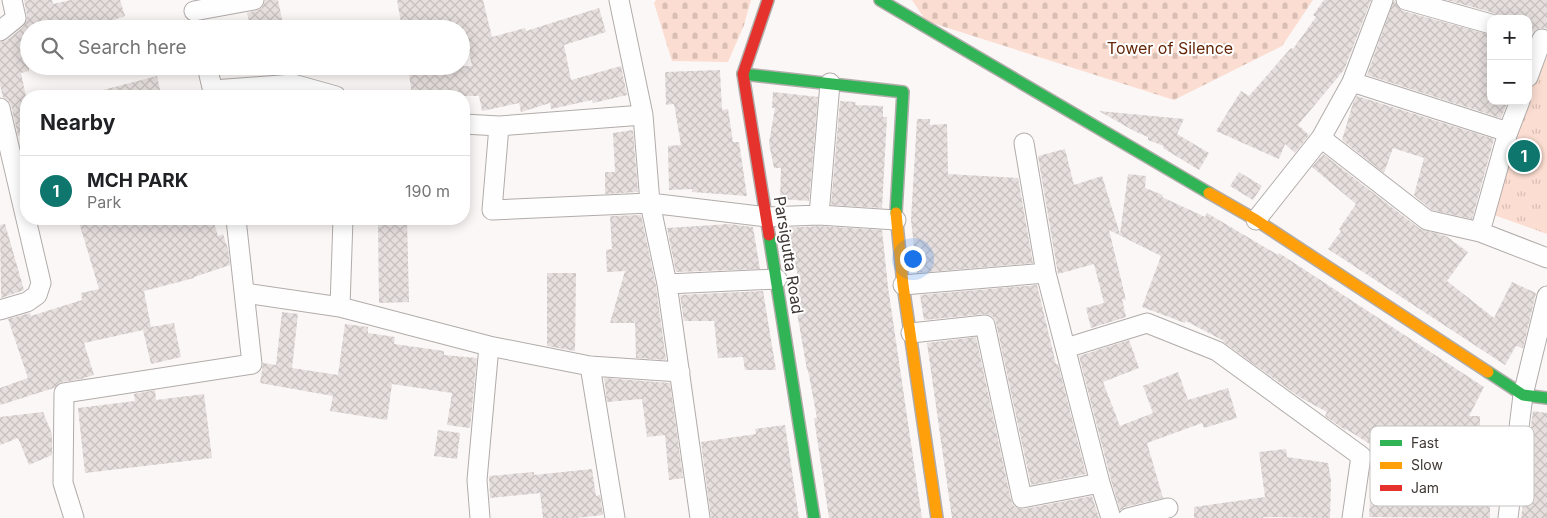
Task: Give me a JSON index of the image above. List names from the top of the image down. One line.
{"streets":{"street":["Parsigutta Road"]},"parks":["Tower of Silence"],"legend":["Fast","Slow","Jam"],"page":{"map_buttons":["+","−"],"search":"Search here","heading":"Nearby","pins":"1","list":[{"mark":"1","name":"MCH PARK","note":"Park","value":"190 m"}]}}
